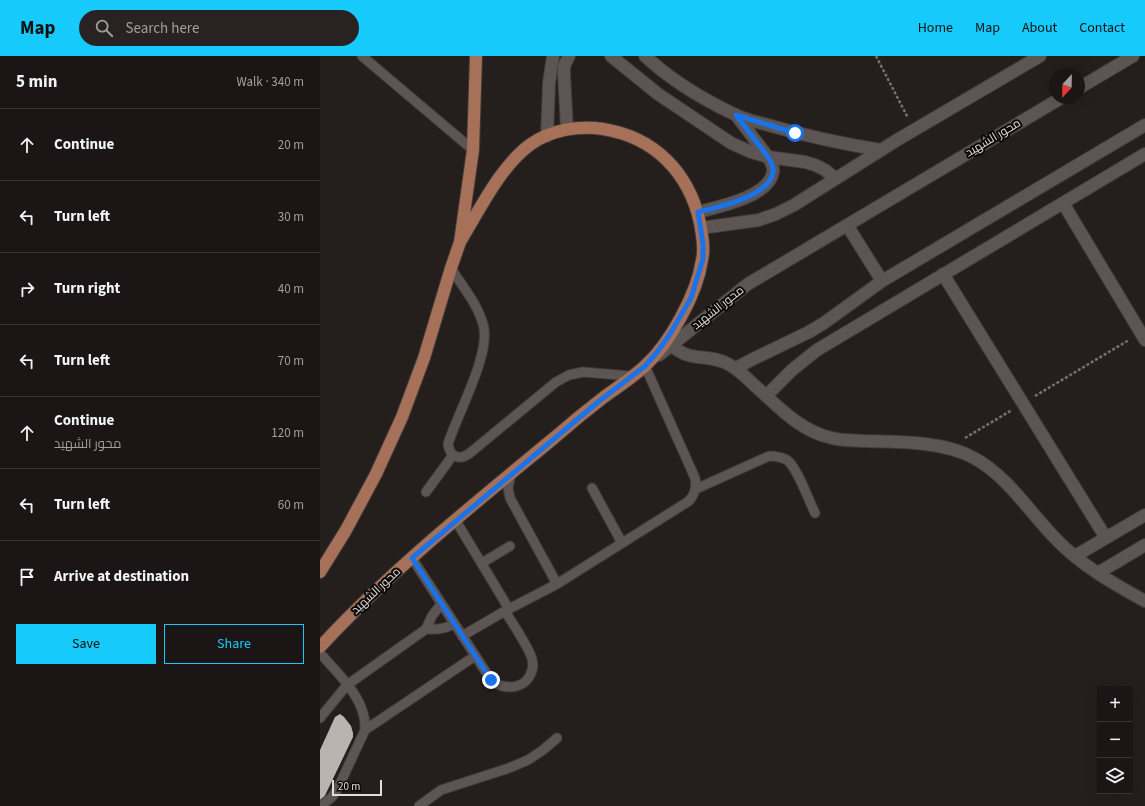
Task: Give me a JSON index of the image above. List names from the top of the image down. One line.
{"streets":{"main road":["محور الشهيد"]},"scale_bar":"20 m","north":"bottom","page":{"header":"Map","search":"Search here","nav":["Home","Map","About","Contact"],"heading":["5 min","Walk · 340 m"],"list":[["Continue","20 m"],["Turn left","30 m"],["Turn right","40 m"],["Turn left","70 m"],["Continue","محور الشهيد","120 m"],["Turn left","60 m"],"Arrive at destination"],"buttons":["Save","Share"],"map_buttons":["+","−"],"scale":"20 m"}}
